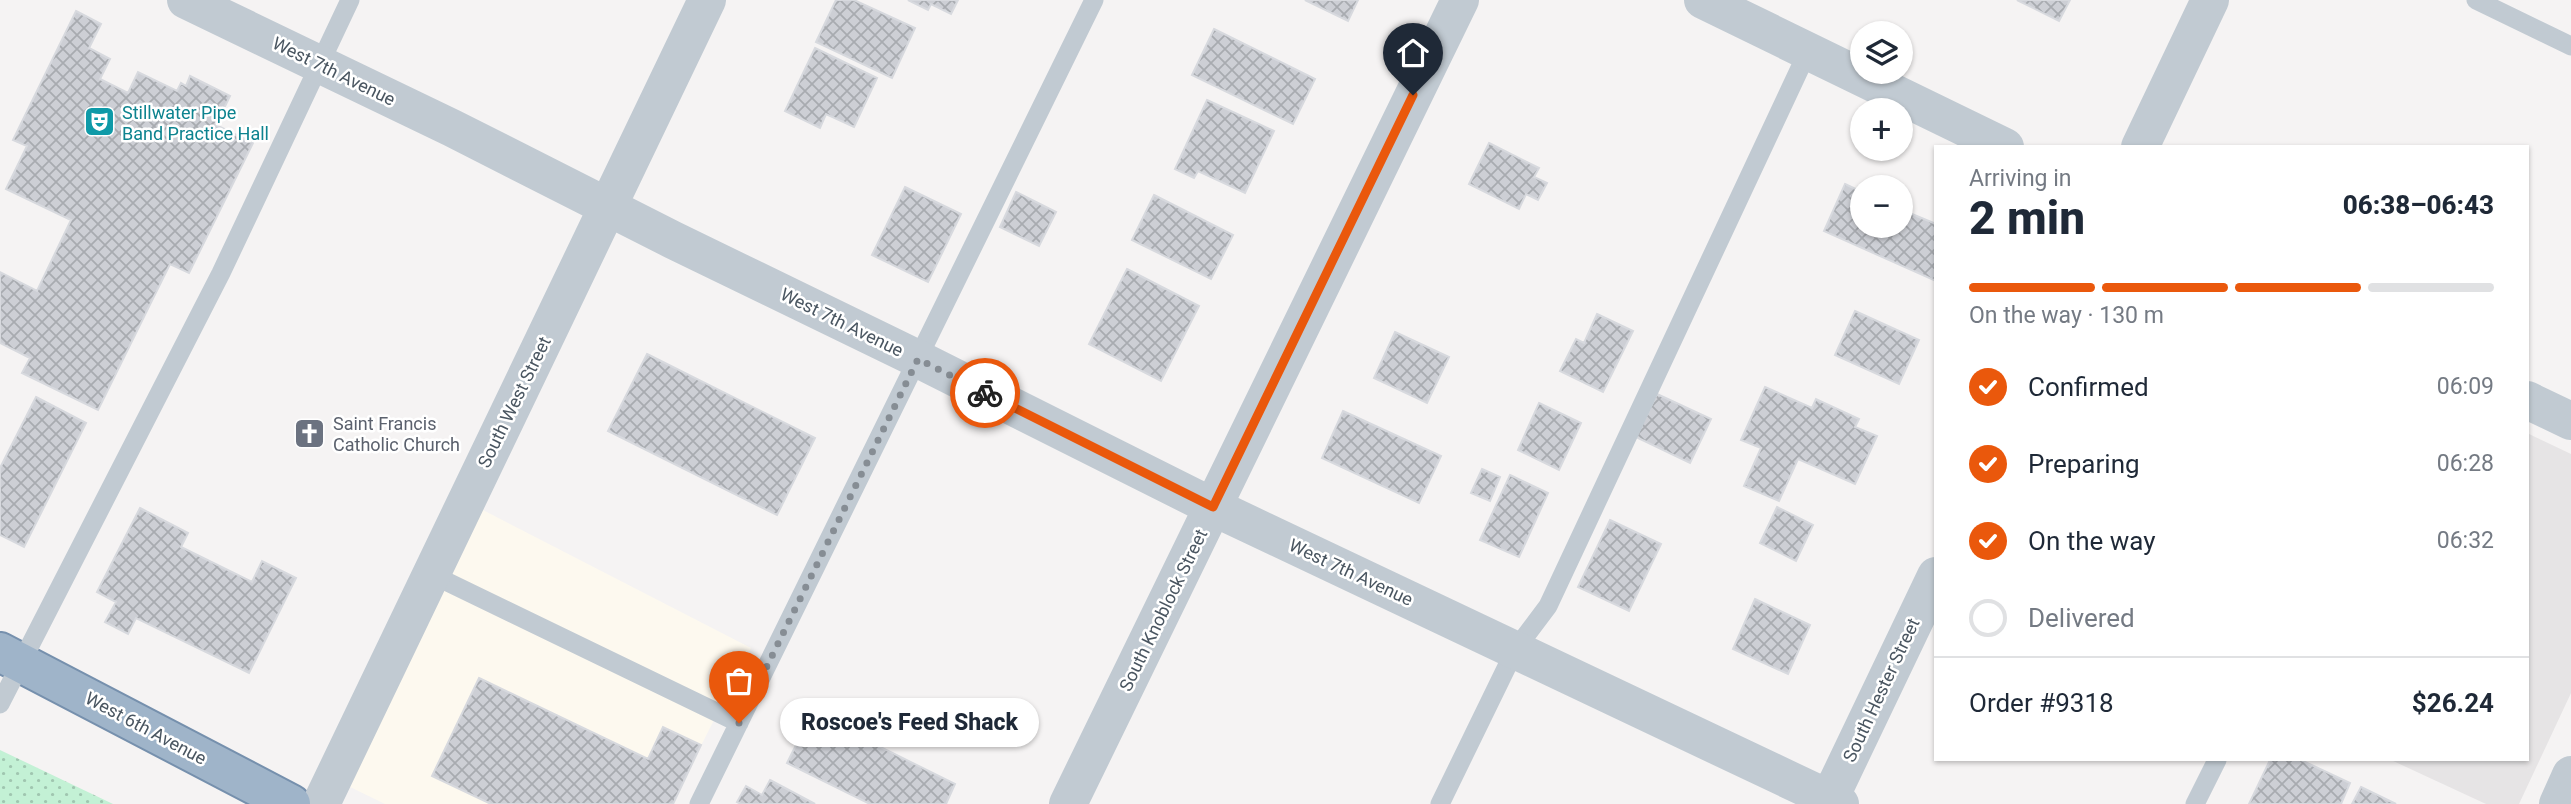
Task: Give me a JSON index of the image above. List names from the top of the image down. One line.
{"streets":{"highway":["West 6th Avenue"],"street":["West 7th Avenue","South West Street","South Knoblock Street","South Hester Street"]},"crossings":[["West 7th Avenue","South West Street"],["West 7th Avenue","South Knoblock Street"],["West 7th Avenue","South Hester Street"]],"places":{"theatre":["Stillwater Pipe Band Practice Hall"],"church":["Saint Francis Catholic Church"],"other":["Roscoe's Feed Shack"]},"page":{"map_buttons":["+","−"],"heading":["2 min","Arriving in","06:38–06:43"],"panel":["Order #9318","$26.24"],"bar":"On the way · 130 m","list":[["Confirmed","06:09"],["Preparing","06:28"],["On the way","06:32"],"Delivered"],"bubble":"Roscoe's Feed Shack"}}
